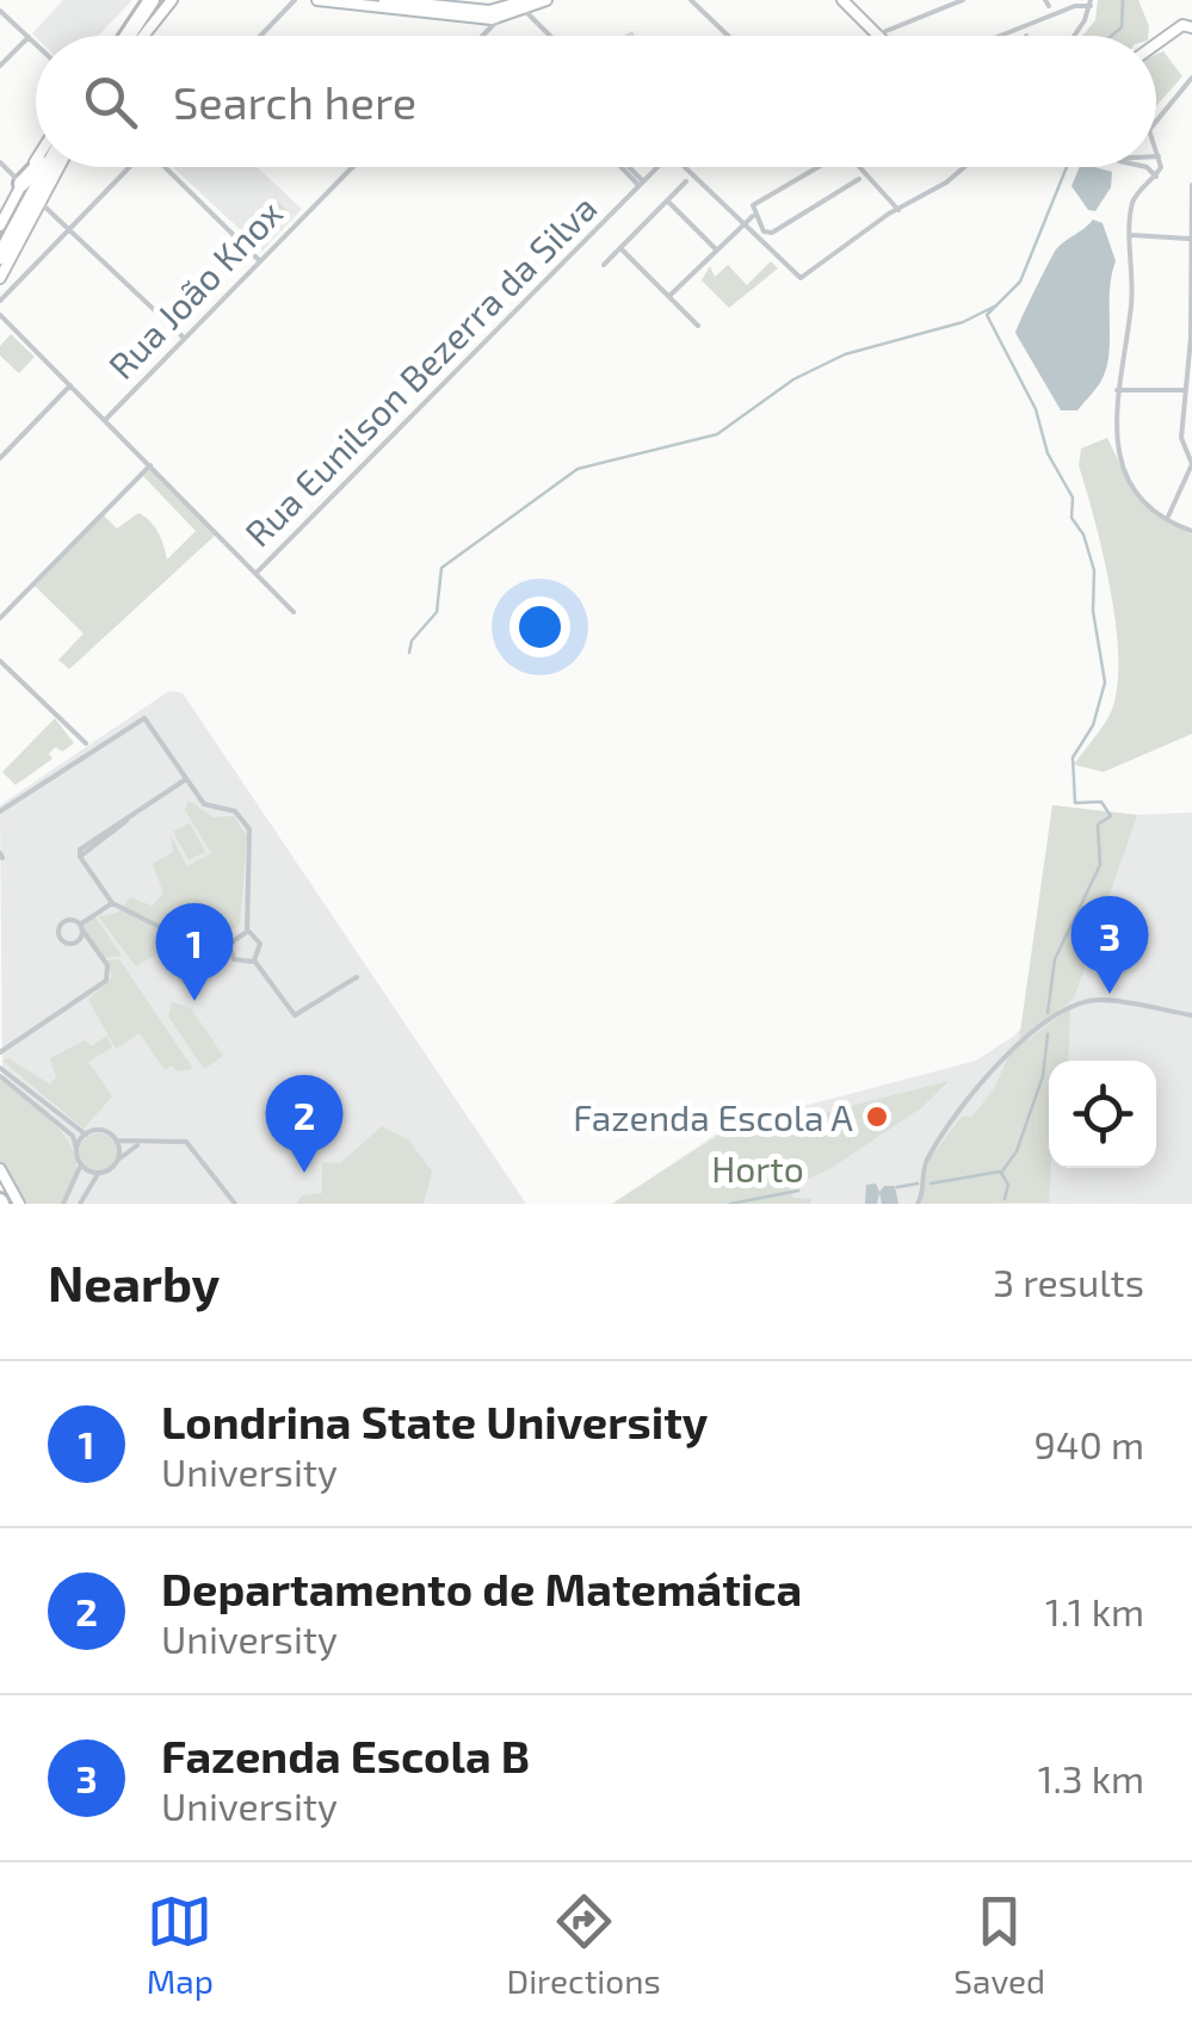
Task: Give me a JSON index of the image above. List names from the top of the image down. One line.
{"streets":{"street":["Rua João Knox","Rua Eunilson Bezerra da Silva"]},"parks":["Horto"],"places":["Fazenda Escola A"],"page":{"search":"Search here","pins":["3","1","2"],"heading":["Nearby","3 results"],"list":[{"mark":"1","name":"Londrina State University","note":"University","value":"940 m"},{"mark":"2","name":"Departamento de Matemática","note":"University","value":"1.1 km"},{"mark":"3","name":"Fazenda Escola B","note":"University","value":"1.3 km"}],"nav":["Map","Directions","Saved"]}}
